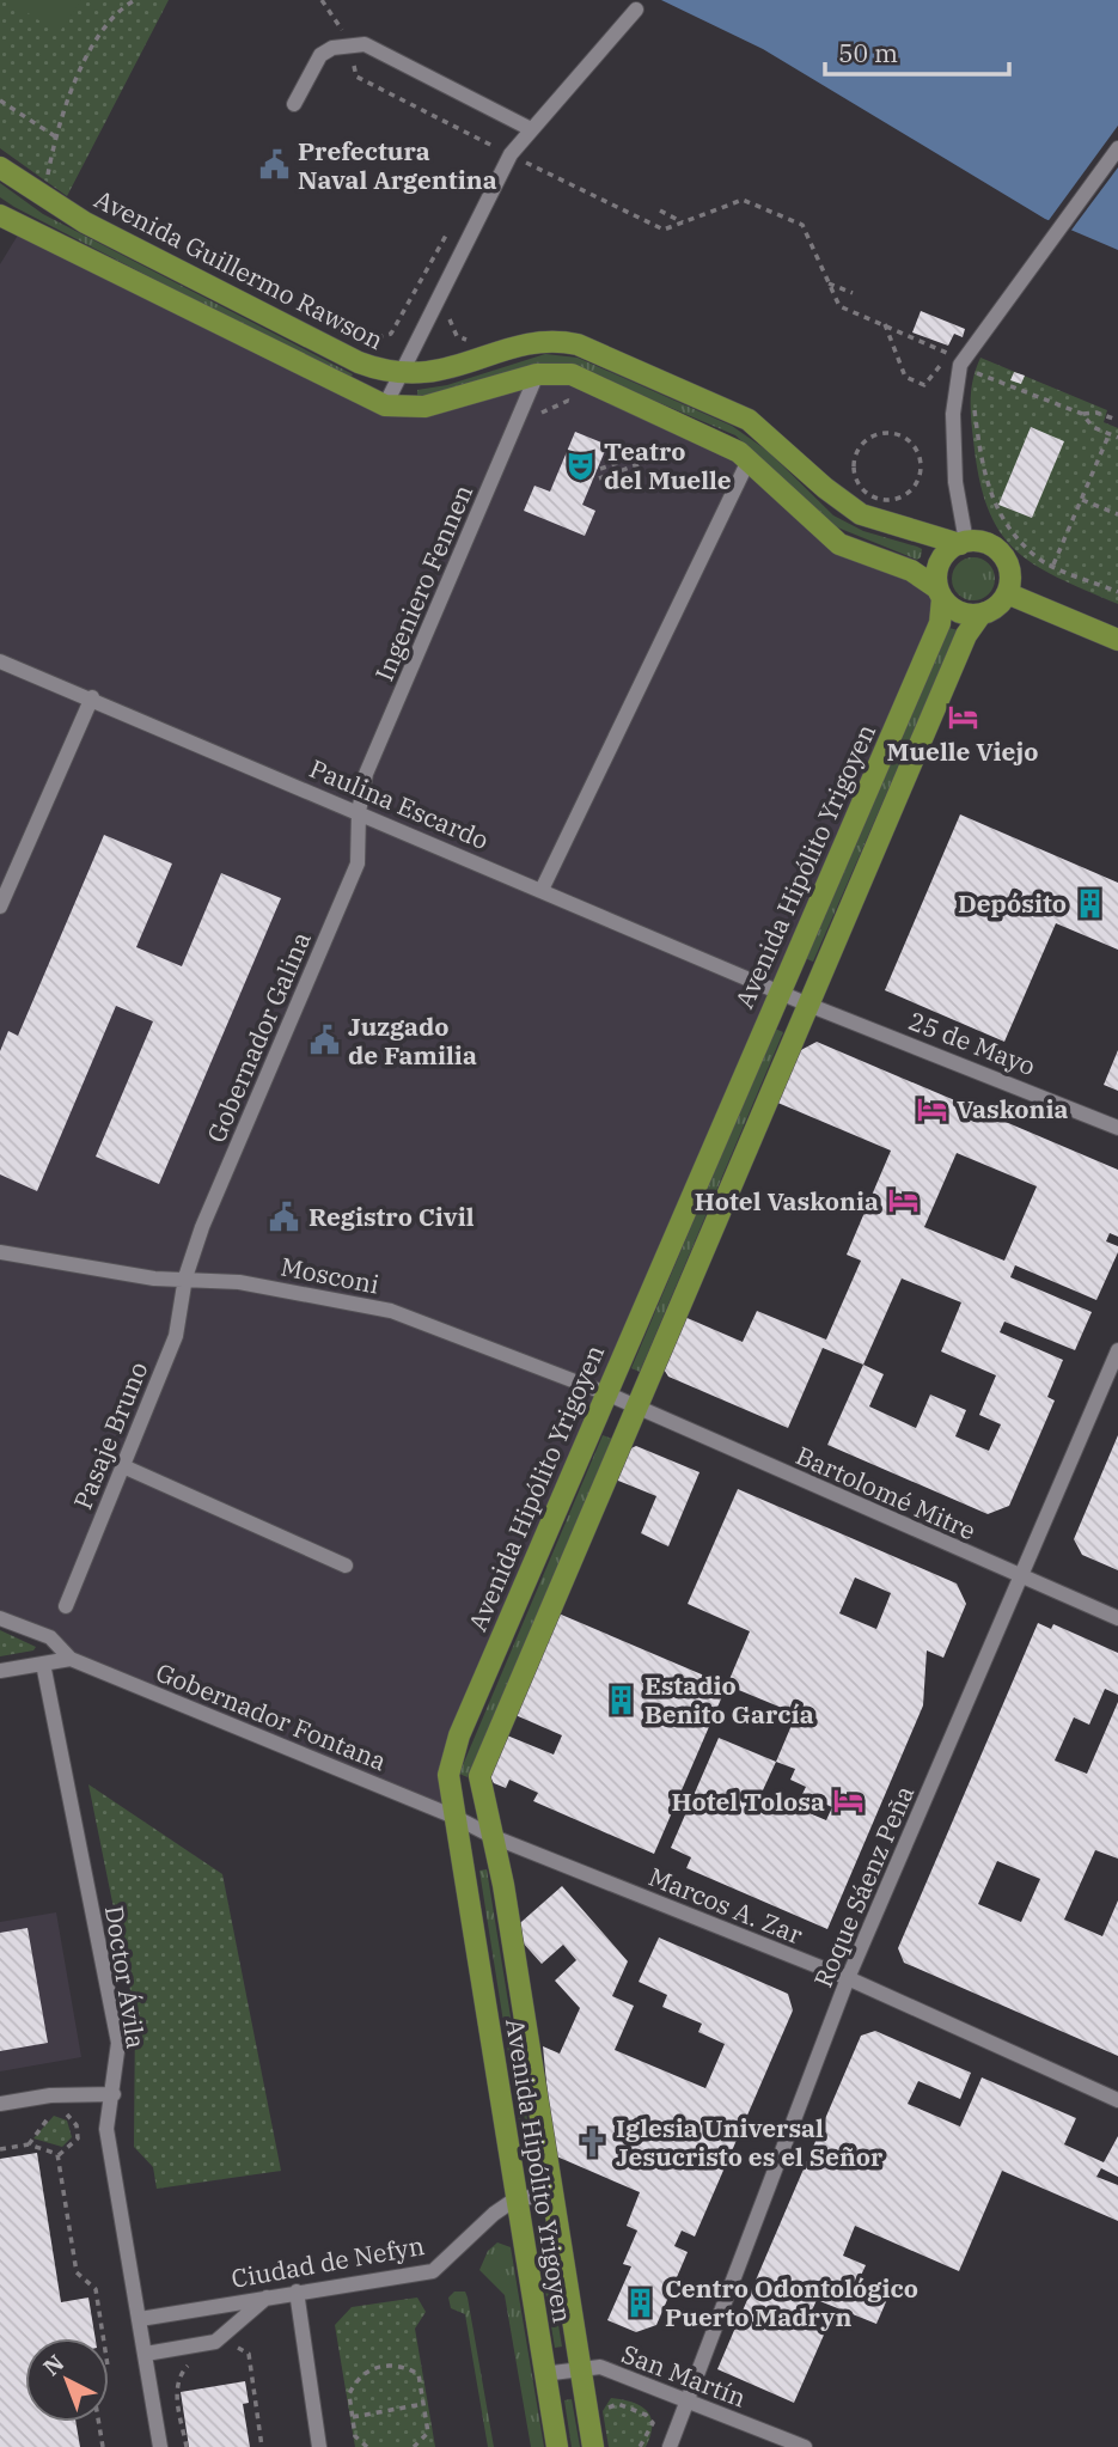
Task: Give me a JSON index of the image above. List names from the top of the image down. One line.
{"streets":{"main road":["Avenida Guillermo Rawson","Avenida Hipólito Yrigoyen"],"street":["Ingeniero Fennen","Paulina Escardo","Gobernador Galina","25 de Mayo","Mosconi","Pasaje Bruno","Bartolomé Mitre","Gobernador Fontana","Roque Sáenz Peña","Marcos A. Zar","Doctor Ávila","Ciudad de Nefyn","San Martín"]},"crossings":[["Avenida Guillermo Rawson","Avenida Hipólito Yrigoyen"],["Ingeniero Fennen","Paulina Escardo"],["Ingeniero Fennen","Gobernador Galina"],["Paulina Escardo","Avenida Hipólito Yrigoyen"],["Paulina Escardo","Gobernador Galina"],["Paulina Escardo","25 de Mayo"],["Avenida Hipólito Yrigoyen","25 de Mayo"],["Avenida Hipólito Yrigoyen","Mosconi"],["Avenida Hipólito Yrigoyen","Bartolomé Mitre"],["Avenida Hipólito Yrigoyen","Gobernador Fontana"],["Avenida Hipólito Yrigoyen","Marcos A. Zar"],["Avenida Hipólito Yrigoyen","Ciudad de Nefyn"],["Avenida Hipólito Yrigoyen","San Martín"],["Gobernador Galina","Mosconi"],["Gobernador Galina","Pasaje Bruno"],["Mosconi","Pasaje Bruno"],["Mosconi","Bartolomé Mitre"],["Bartolomé Mitre","Roque Sáenz Peña"],["Gobernador Fontana","Marcos A. Zar"],["Roque Sáenz Peña","Marcos A. Zar"],["Roque Sáenz Peña","San Martín"],["Doctor Ávila","Ciudad de Nefyn"]],"places":{"public building":["Prefectura Naval Argentina","Juzgado de Familia","Registro Civil"],"theatre":["Teatro del Muelle"],"hotel":["Muelle Viejo","Vaskonia","Hotel Vaskonia","Hotel Tolosa"],"building":["Depósito","Estadio Benito García","Centro Odontológico Puerto Madryn"],"church":["Iglesia Universal Jesucristo es el Señor"]},"scale_bar":"50 m","north":"top left"}
